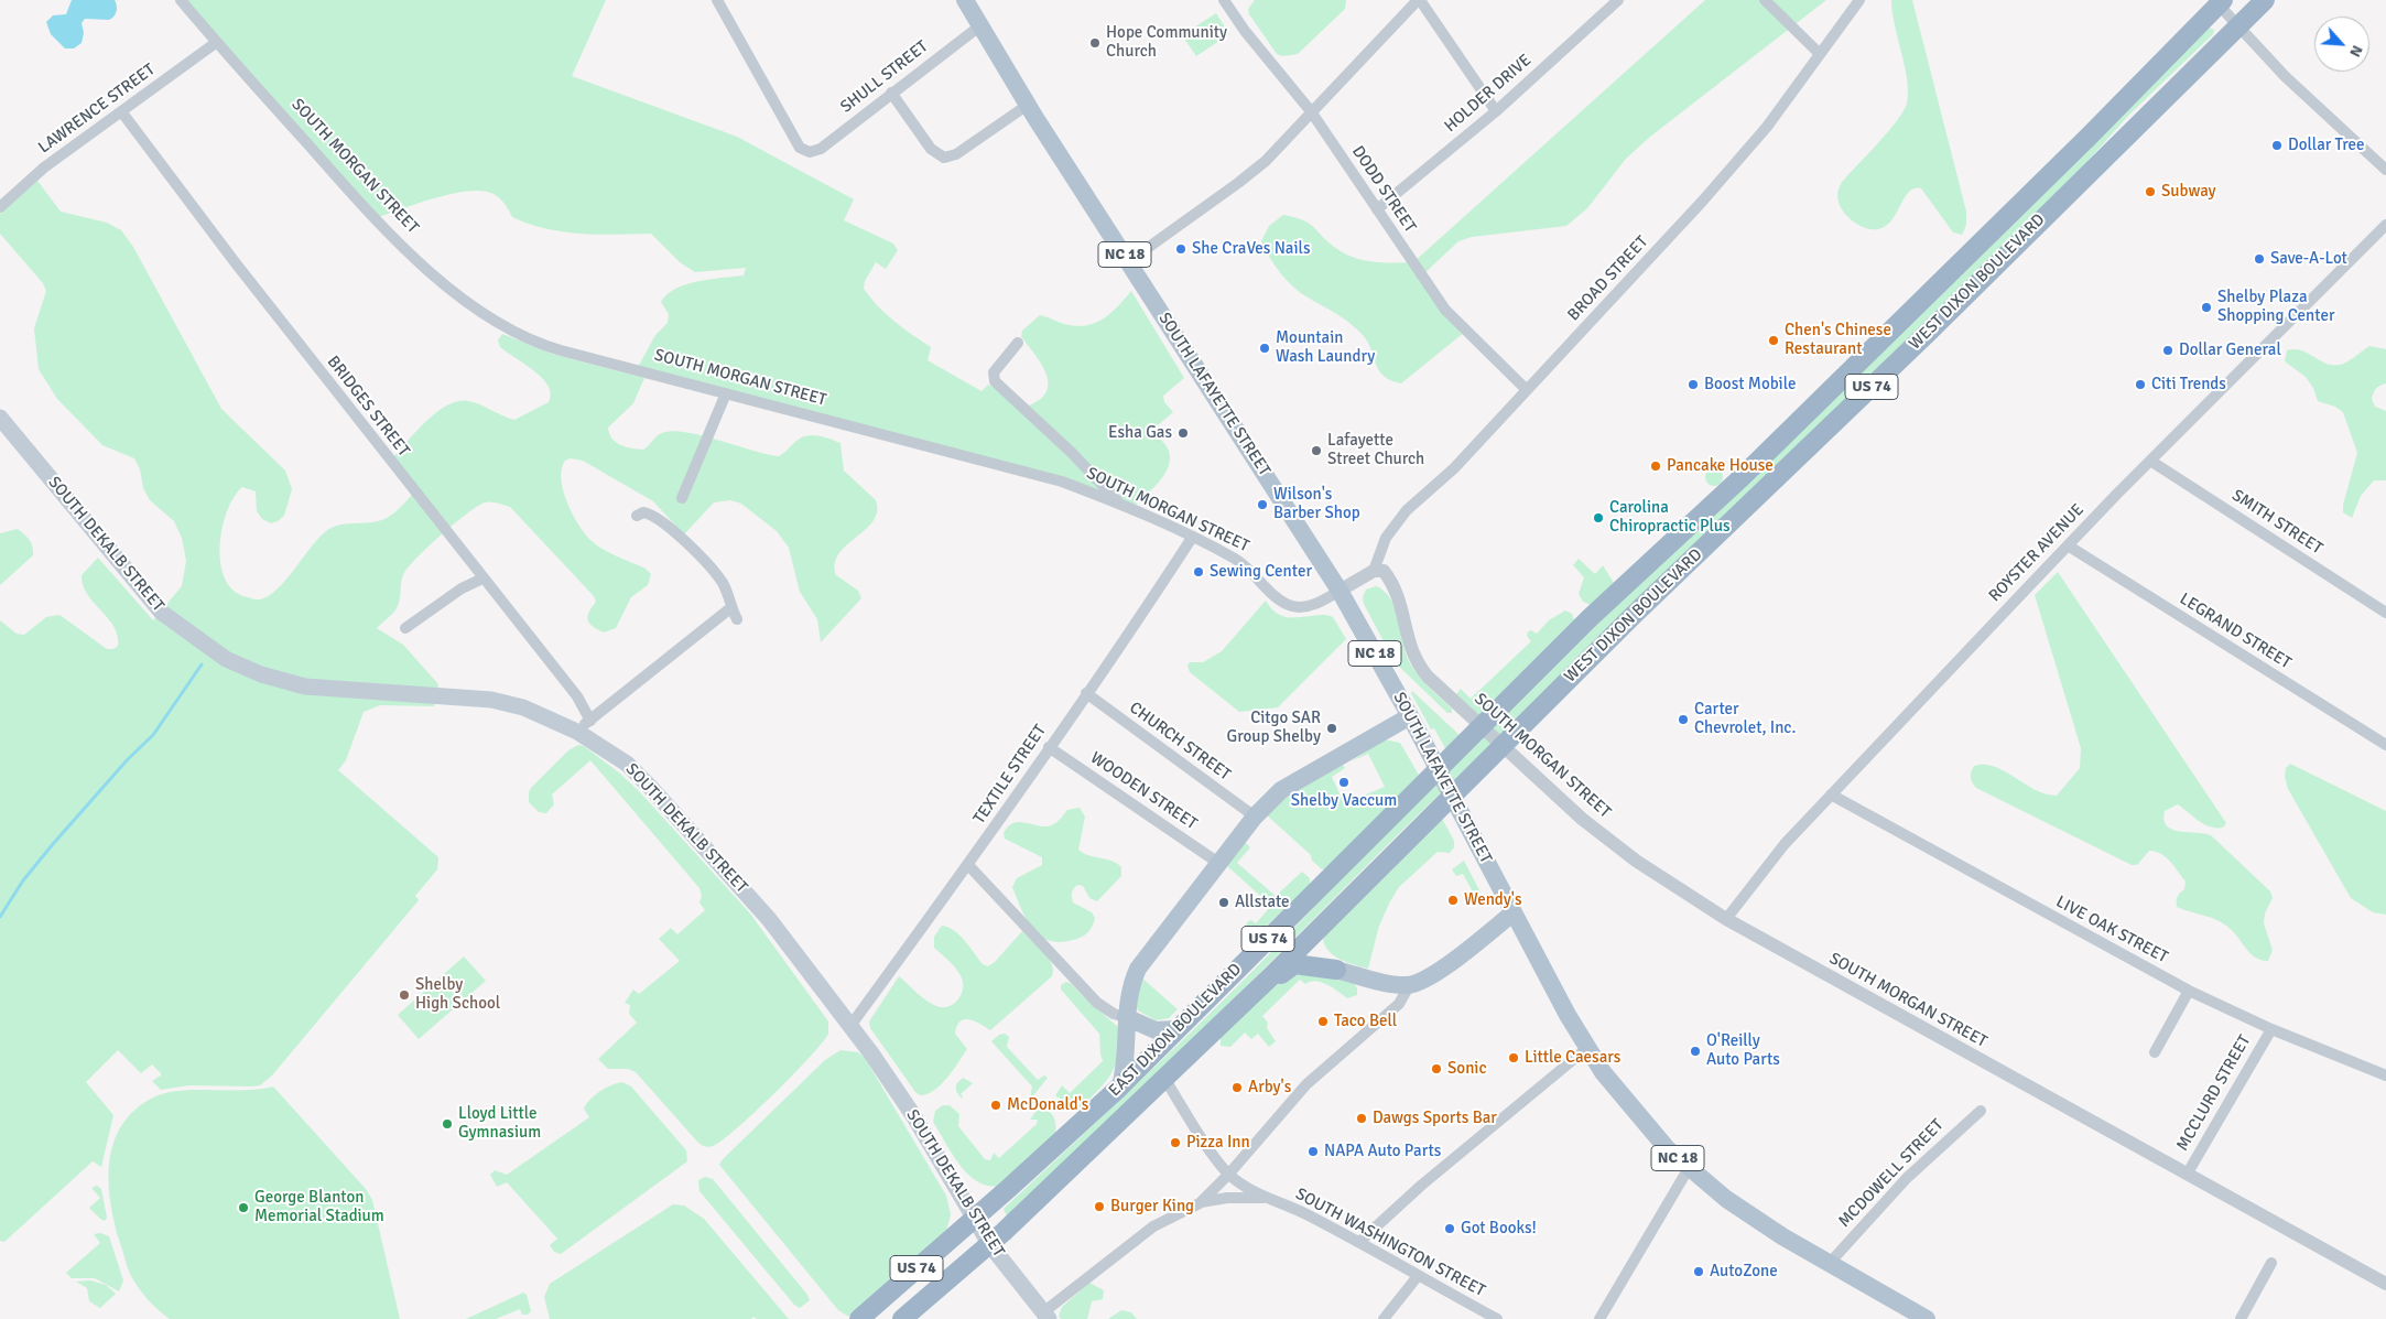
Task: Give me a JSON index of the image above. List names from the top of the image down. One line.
{"streets":{"highway":["WEST DIXON BOULEVARD","US 74","EAST DIXON BOULEVARD"],"main road":["NC 18","SOUTH LAFAYETTE STREET","SOUTH DEKALB STREET"],"street":["SHULL STREET","HOLDER DRIVE","LAWRENCE STREET","SOUTH MORGAN STREET","DODD STREET","BROAD STREET","BRIDGES STREET","SMITH STREET","ROYSTER AVENUE","LEGRAND STREET","CHURCH STREET","TEXTILE STREET","WOODEN STREET","LIVE OAK STREET","MCCLURD STREET","MCDOWELL STREET","SOUTH WASHINGTON STREET"]},"crossings":[["SHULL STREET","SOUTH LAFAYETTE STREET"],["HOLDER DRIVE","DODD STREET"],["LAWRENCE STREET","SOUTH MORGAN STREET"],["LAWRENCE STREET","BRIDGES STREET"],["SOUTH MORGAN STREET","BROAD STREET"],["SOUTH MORGAN STREET","SOUTH LAFAYETTE STREET"],["SOUTH MORGAN STREET","ROYSTER AVENUE"],["SOUTH MORGAN STREET","TEXTILE STREET"],["SOUTH MORGAN STREET","MCCLURD STREET"],["DODD STREET","BROAD STREET"],["WEST DIXON BOULEVARD","EAST DIXON BOULEVARD"],["SOUTH LAFAYETTE STREET","MCDOWELL STREET"],["BRIDGES STREET","SOUTH DEKALB STREET"],["SMITH STREET","ROYSTER AVENUE"],["SOUTH DEKALB STREET","TEXTILE STREET"],["SOUTH DEKALB STREET","EAST DIXON BOULEVARD"],["ROYSTER AVENUE","LEGRAND STREET"],["ROYSTER AVENUE","LIVE OAK STREET"],["CHURCH STREET","TEXTILE STREET"],["TEXTILE STREET","WOODEN STREET"],["LIVE OAK STREET","MCCLURD STREET"],["EAST DIXON BOULEVARD","SOUTH WASHINGTON STREET"]],"places":["Hope Community Church","Dollar Tree","Subway","She CraVes Nails","Save-A-Lot","Shelby Plaza Shopping Center","Chen's Chinese Restaurant","Mountain Wash Laundry","Dollar General","Boost Mobile","Citi Trends","Esha Gas","Lafayette Street Church","Pancake House","Wilson's Barber Shop","Carolina Chiropractic Plus","Sewing Center","Carter Chevrolet, Inc.","Citgo SAR Group Shelby","Shelby Vaccum","Wendy's","Allstate","Shelby High School","Taco Bell","O'Reilly Auto Parts","Little Caesars","Sonic","Arby's","McDonald's","Dawgs Sports Bar","Lloyd Little Gymnasium","Pizza Inn","NAPA Auto Parts","Burger King","George Blanton Memorial Stadium","Got Books!","AutoZone"],"north":"bottom right"}
